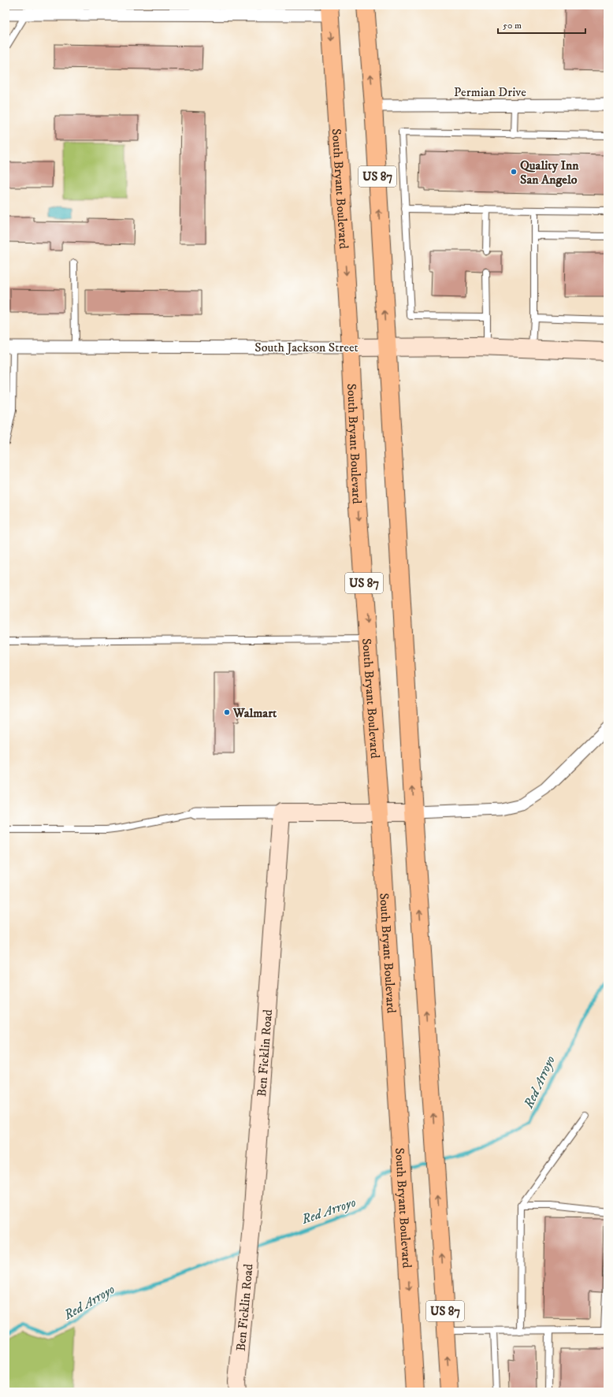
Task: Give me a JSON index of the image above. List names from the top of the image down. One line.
{"streets":{"main road":["US 87","South Bryant Boulevard"],"street":["Permian Drive","South Jackson Street","Ben Ficklin Road"]},"crossings":[["Permian Drive","US 87"],["US 87","South Jackson Street"],["South Bryant Boulevard","South Jackson Street"]],"water":["Red Arroyo"],"places":["Quality Inn San Angelo","Walmart"],"scale_bar":"50 m"}
